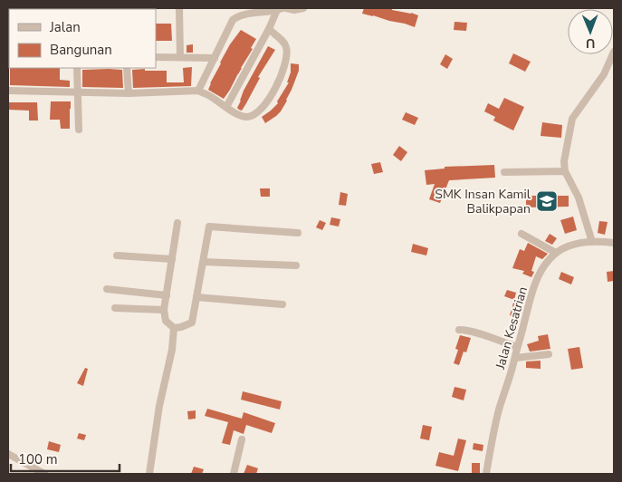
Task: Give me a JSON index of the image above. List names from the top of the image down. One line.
{"streets":{"street":["Jalan Kesatrian"]},"places":{"school or university":["SMK Insan Kamil Balikpapan"]},"legend":["Jalan","Bangunan"],"scale_bar":"100 m","north":"bottom"}
